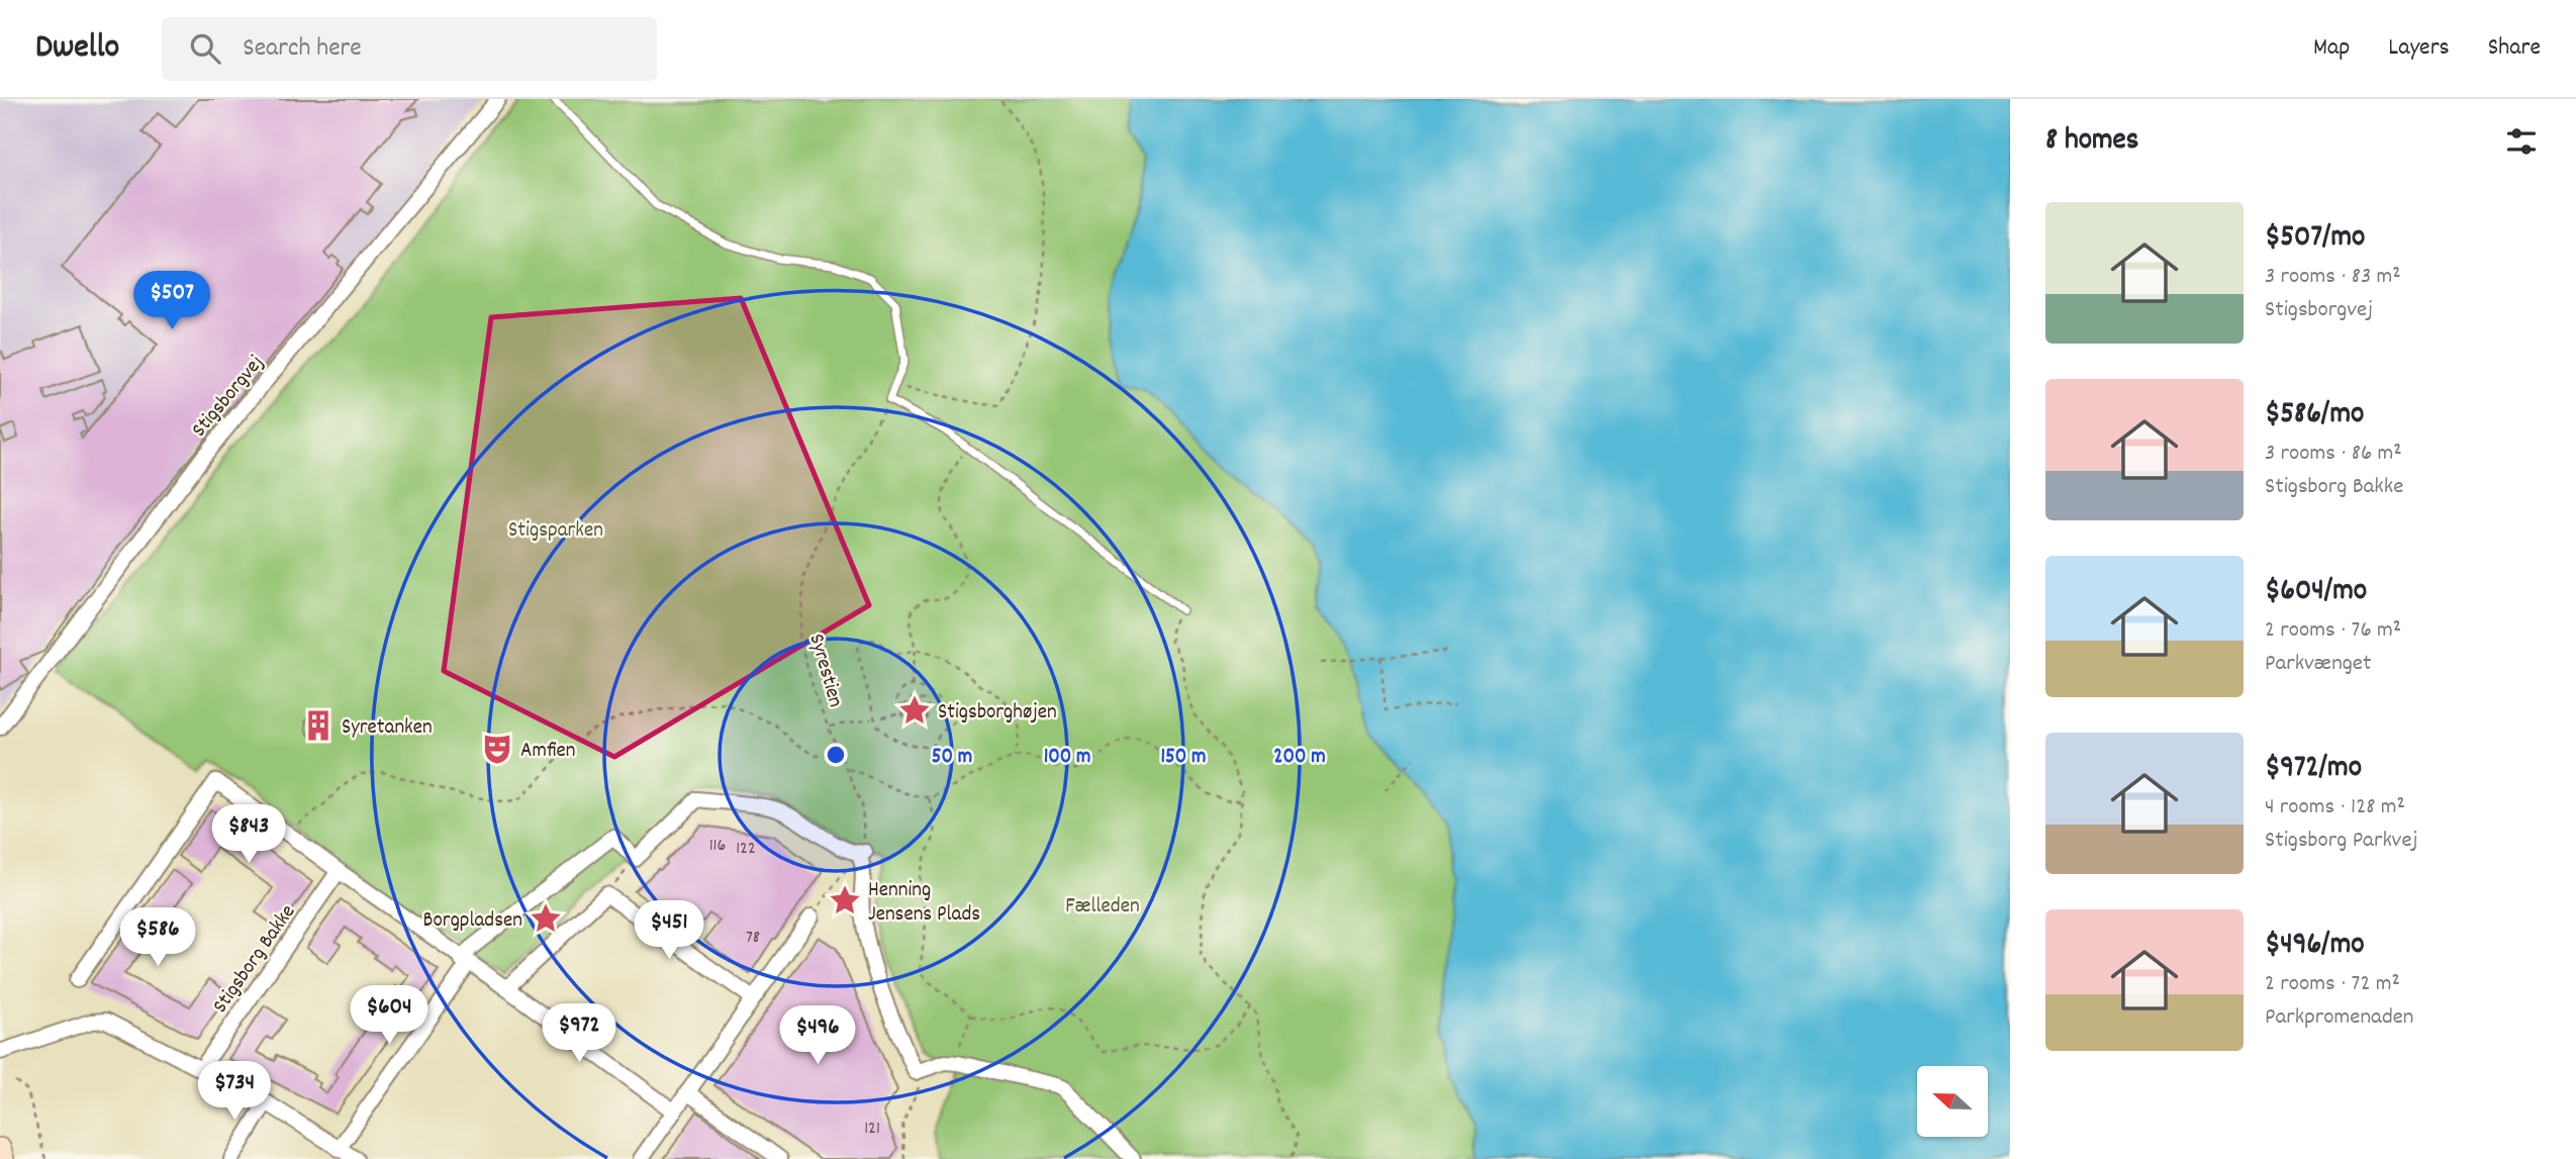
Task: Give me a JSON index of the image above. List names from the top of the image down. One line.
{"streets":{"street":["Stigsborgvej","Stigsborg Bakke"],"path":["Syrestien"]},"parks":["Stigsparken","Fælleden"],"places":{"place":["Stigsborghøjen","Henning Jensens Plads","Borgpladsen"],"building":["Syretanken"],"theatre":["Amfien"]},"house_numbers":["116","122","78","121"],"north":"left","page":{"header":"Dwello","search":"Search here","nav":["Map","Layers","Share"],"heading":"8 homes","list":[{"name":"$507/mo","note":"3 rooms · 83 m² · Stigsborgvej"},{"name":"$586/mo","note":"3 rooms · 86 m² · Stigsborg Bakke"},{"name":"$604/mo","note":"2 rooms · 76 m² · Parkvænget"},{"name":"$972/mo","note":"4 rooms · 128 m² · Stigsborg Parkvej"},{"name":"$496/mo","note":"2 rooms · 72 m² · Parkpromenaden"}],"price":["$507","$843","$451","$586","$604","$972","$496","$734"]},"rings":["50 m","100 m","150 m","200 m"]}
